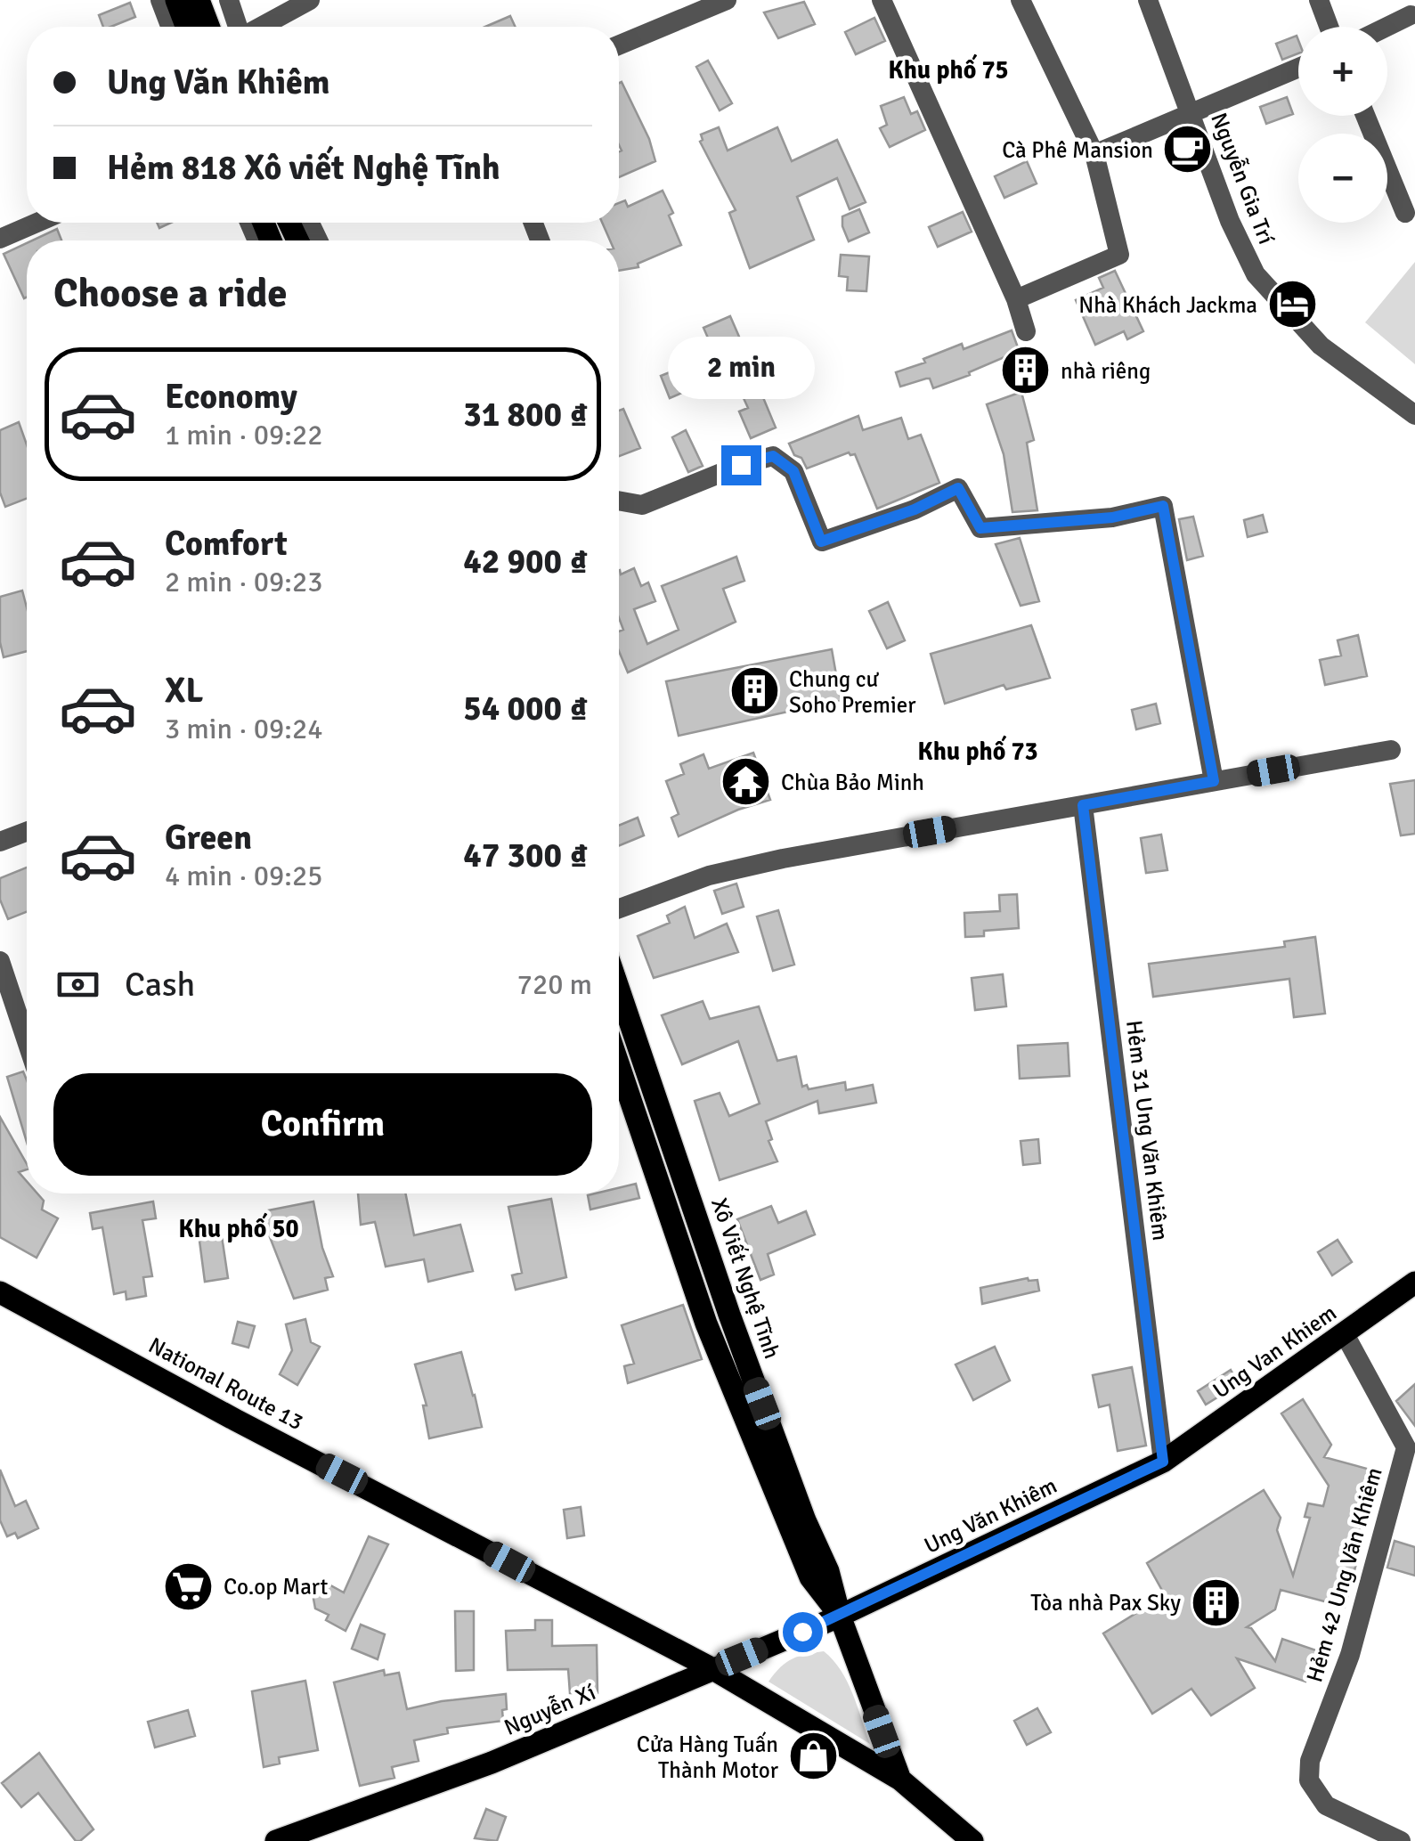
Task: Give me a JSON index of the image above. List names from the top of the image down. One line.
{"streets":{"main road":["Xô Viết Nghệ Tĩnh","Ung Van Khiem","National Route 13","Ung Văn Khiêm","Nguyễn Xí"],"street":["Nguyễn Gia Trí","Hẻm 31 Ung Văn Khiêm","Hẻm 42 Ung Văn Khiêm"]},"crossings":[["Hẻm 31 Ung Văn Khiêm","Ung Van Khiem"],["Hẻm 31 Ung Văn Khiêm","Ung Văn Khiêm"],["Xô Viết Nghệ Tĩnh","National Route 13"],["Xô Viết Nghệ Tĩnh","Ung Văn Khiêm"],["Xô Viết Nghệ Tĩnh","Nguyễn Xí"],["Ung Van Khiem","Ung Văn Khiêm"],["Ung Van Khiem","Hẻm 42 Ung Văn Khiêm"],["National Route 13","Nguyễn Xí"],["Ung Văn Khiêm","Nguyễn Xí"]],"districts":["Khu phố 75","Khu phố 73","Khu phố 50"],"places":{"cafe":["Cà Phê Mansion"],"hotel":["Nhà Khách Jackma"],"building":["nhà riêng","Chung cư Soho Premier","Tòa nhà Pax Sky"],"temple":["Chùa Bảo Minh"],"supermarket":["Co.op Mart"],"shop":["Cửa Hàng Tuấn Thành Motor"]},"page":{"map_buttons":["+","−"],"banner":["Ung Văn Khiêm","Hẻm 818 Xô viết Nghệ Tĩnh"],"heading":"Choose a ride","bubble":"2 min","list":[{"name":"Economy","note":"1 min · 09:22","value":"31 800 ₫"},{"name":"Comfort","note":"2 min · 09:23","value":"42 900 ₫"},{"name":"XL","note":"3 min · 09:24","value":"54 000 ₫"},{"name":"Green","note":"4 min · 09:25","value":"47 300 ₫"}],"pay":["Cash","720 m"],"buttons":"Confirm"}}
